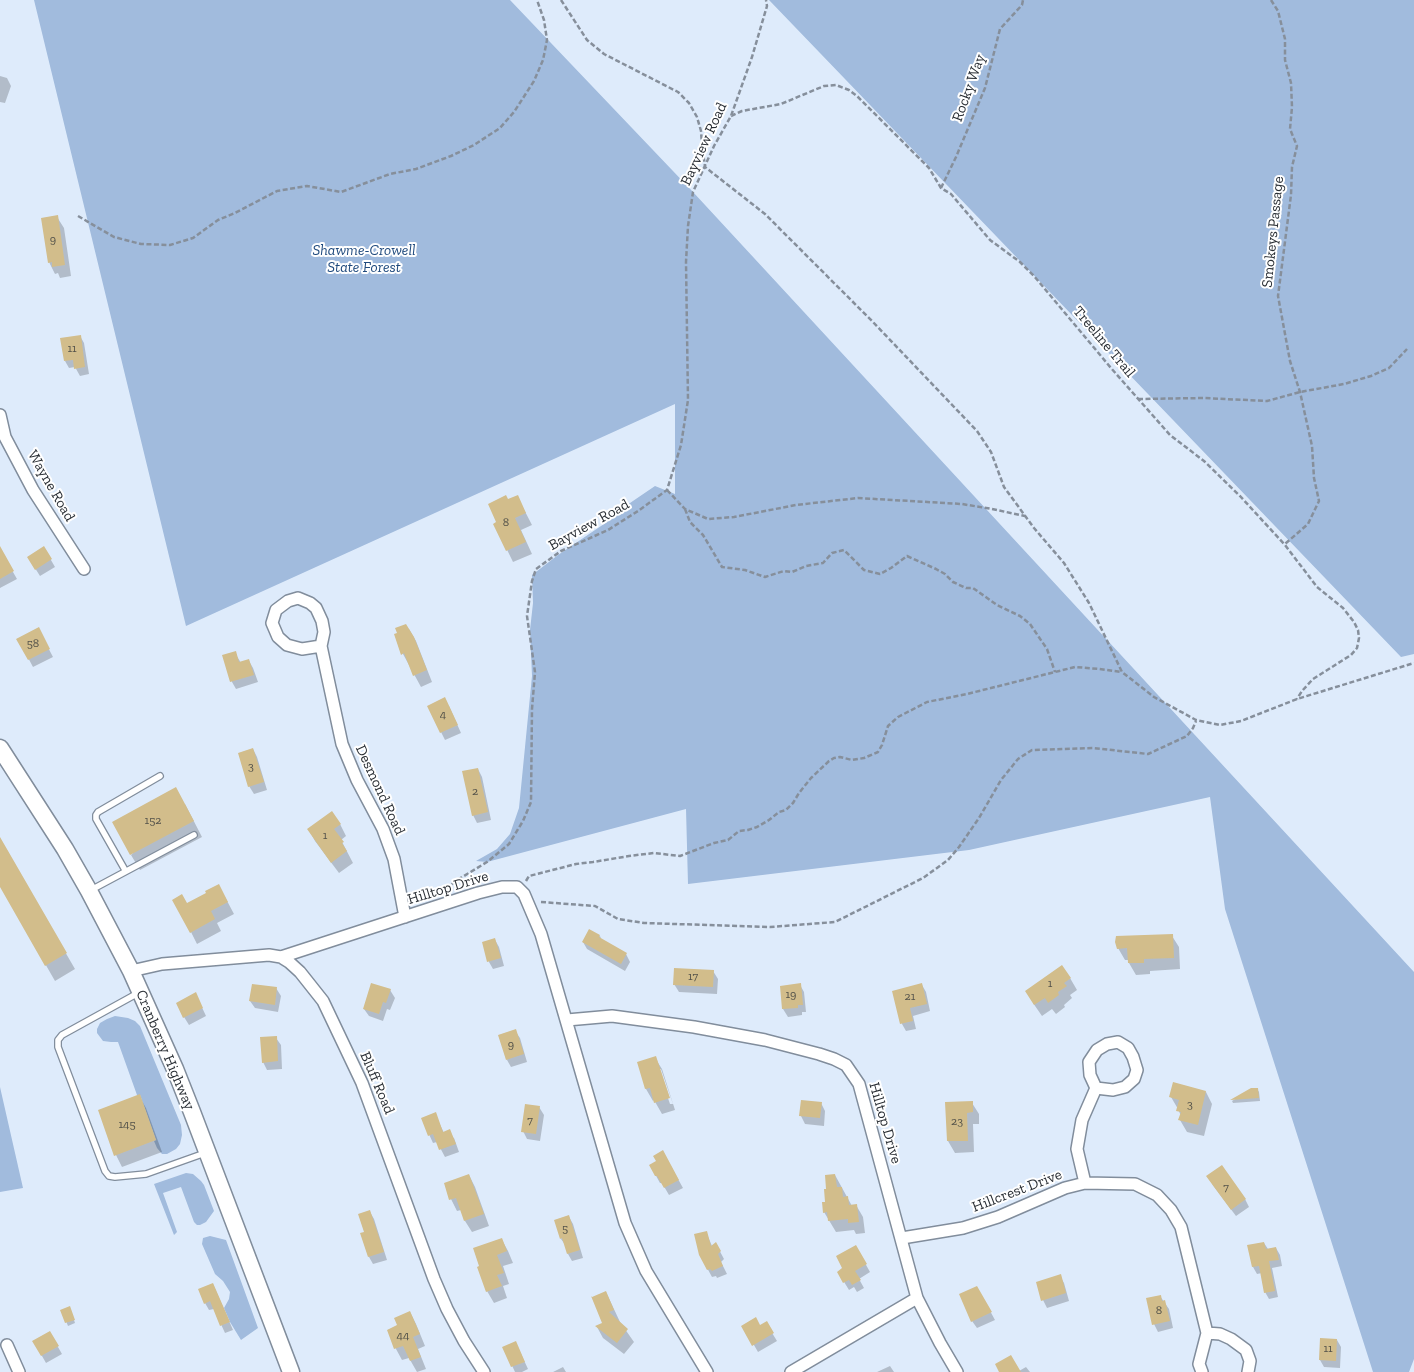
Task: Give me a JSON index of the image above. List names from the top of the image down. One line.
{"streets":{"main road":["Cranberry Highway"],"street":["Wayne Road","Desmond Road","Hilltop Drive","Bluff Road","Hillcrest Drive"],"path":["Rocky Way","Bayview Road","Smokeys Passage","Treeline Trail"]},"crossings":[["Rocky Way","Treeline Trail"],["Bayview Road","Treeline Trail"],["Bayview Road","Hilltop Drive"],["Smokeys Passage","Treeline Trail"],["Desmond Road","Hilltop Drive"],["Hilltop Drive","Bluff Road"],["Hilltop Drive","Hillcrest Drive"]],"parks":["Shawme-Crowell State Forest"],"house_numbers":["9","11","8","58","4","3","2","152","1","17","1","19","21","9","3","7","23","145","7","5","8","44","11"]}
